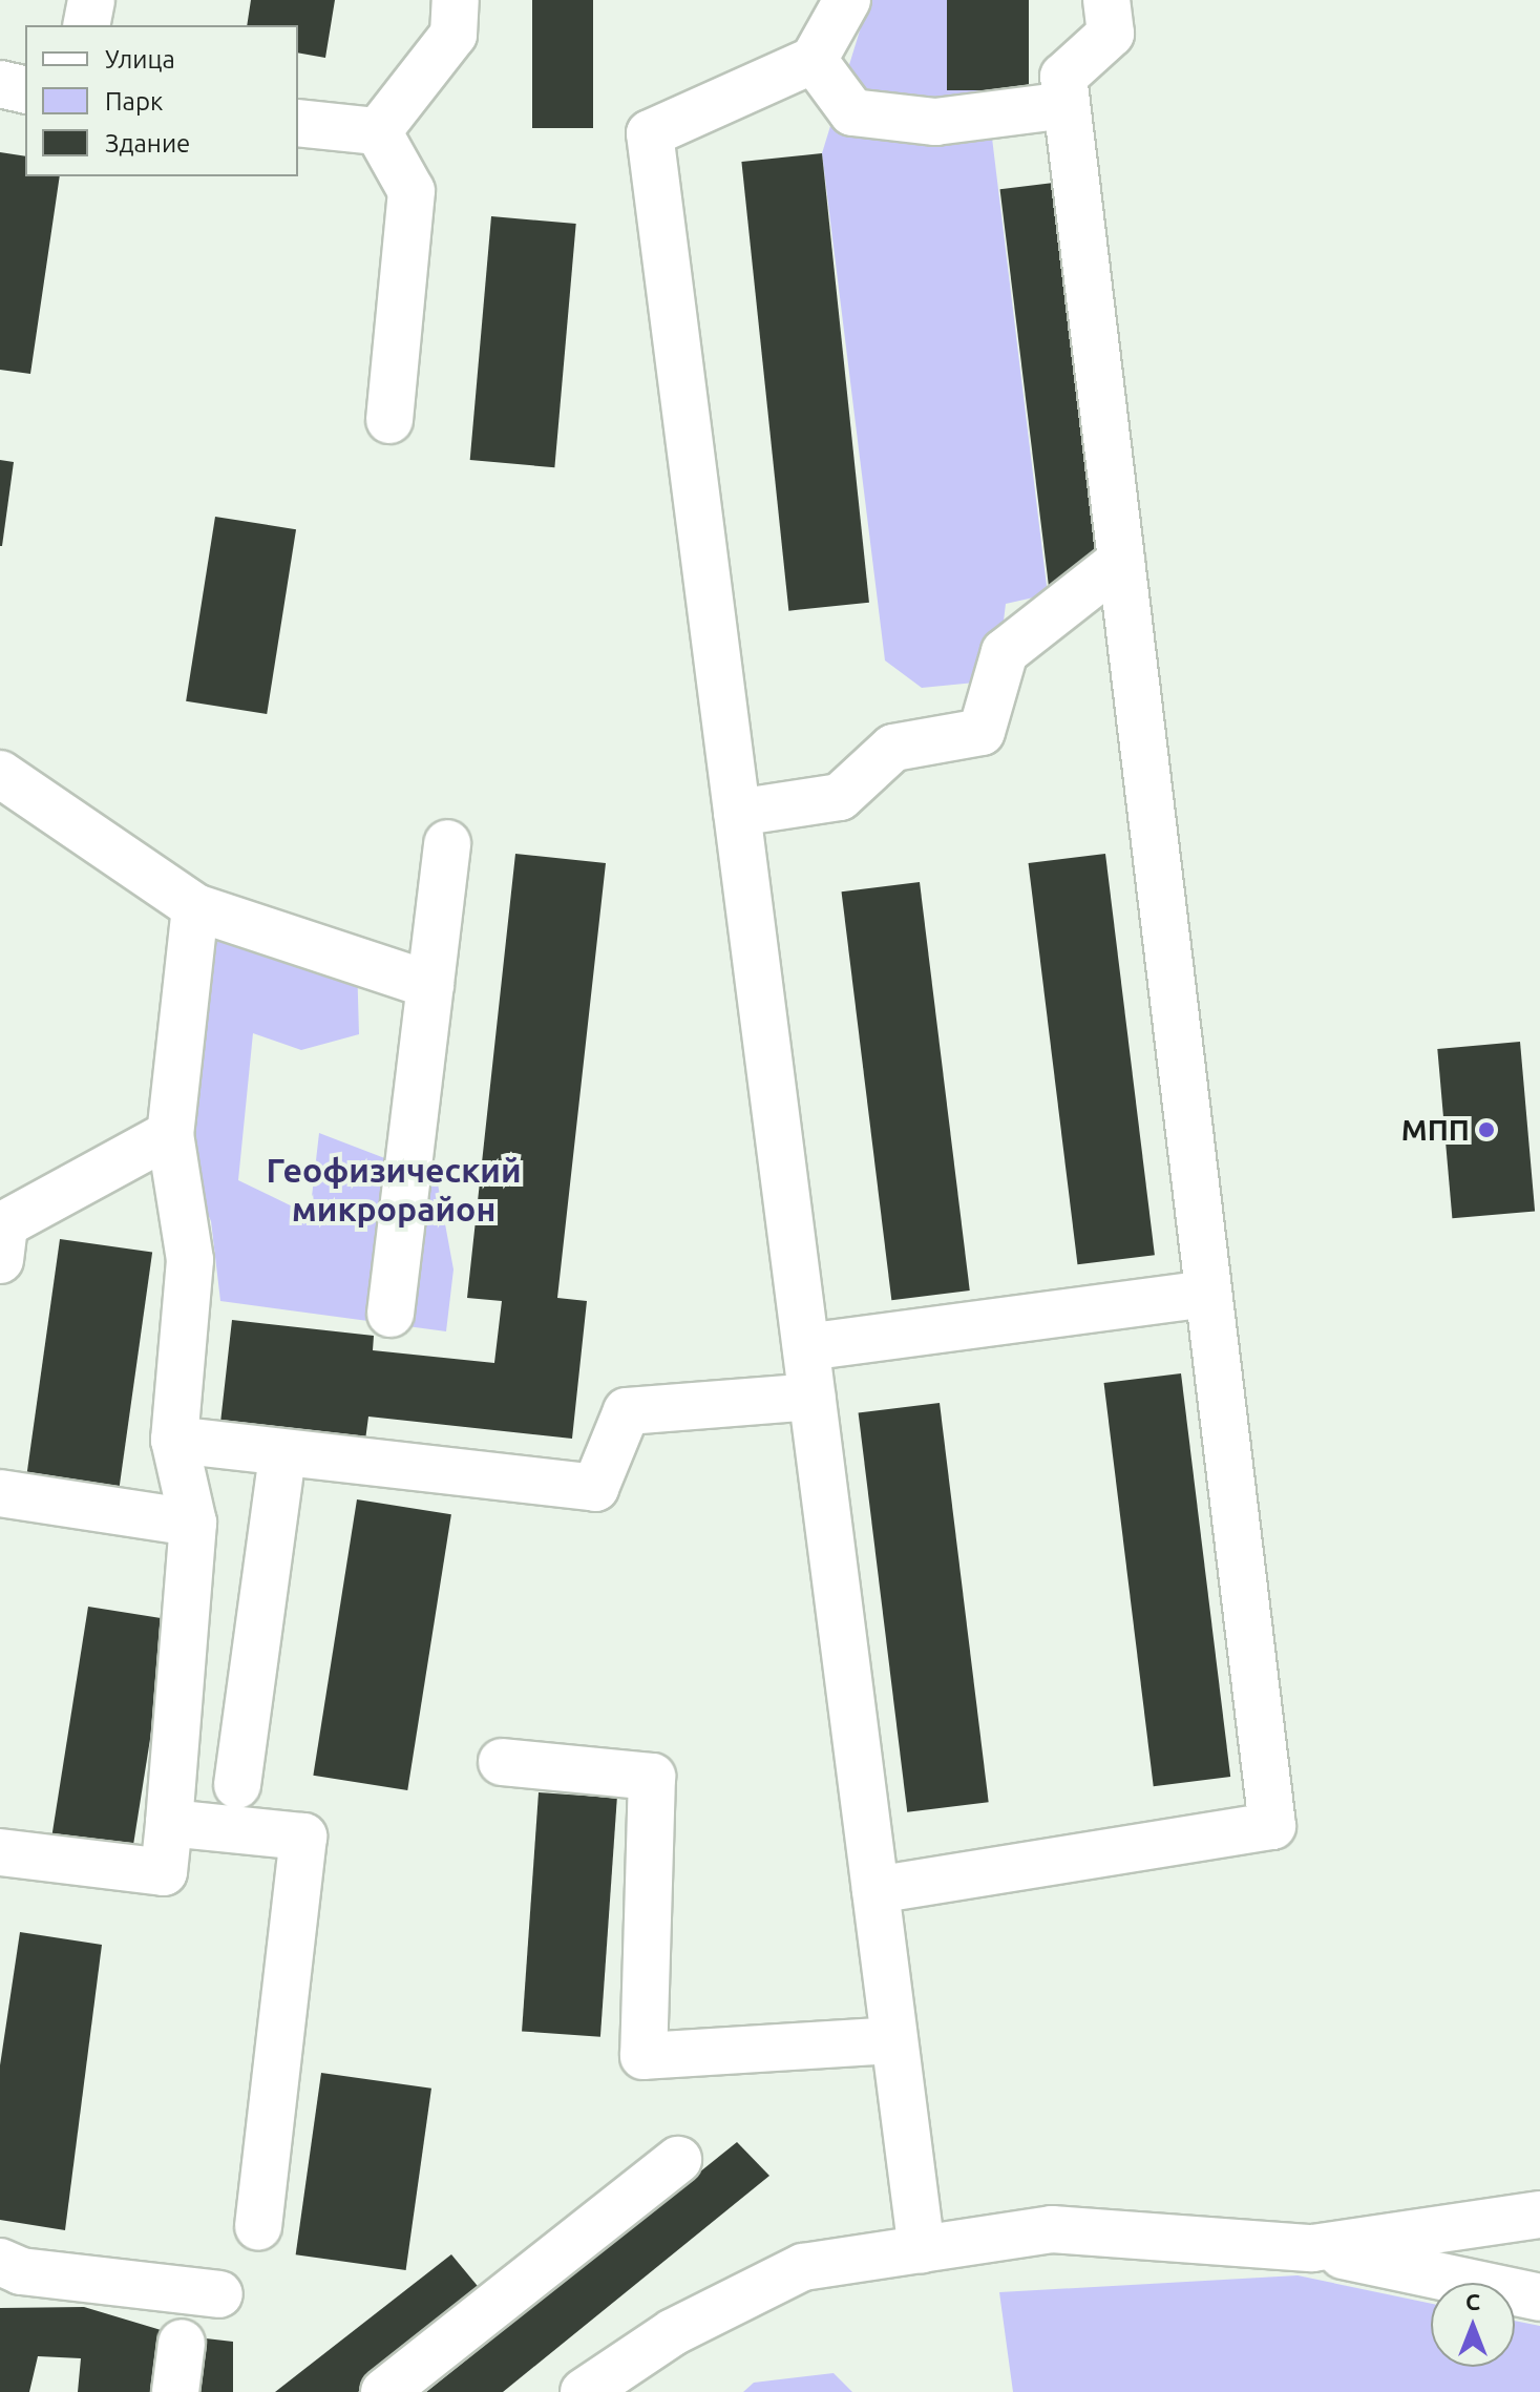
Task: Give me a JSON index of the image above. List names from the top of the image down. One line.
{"districts":["Геофизический микрорайон"],"places":["МПП"],"legend":["Улица","Парк","Здание"],"north":"top"}
